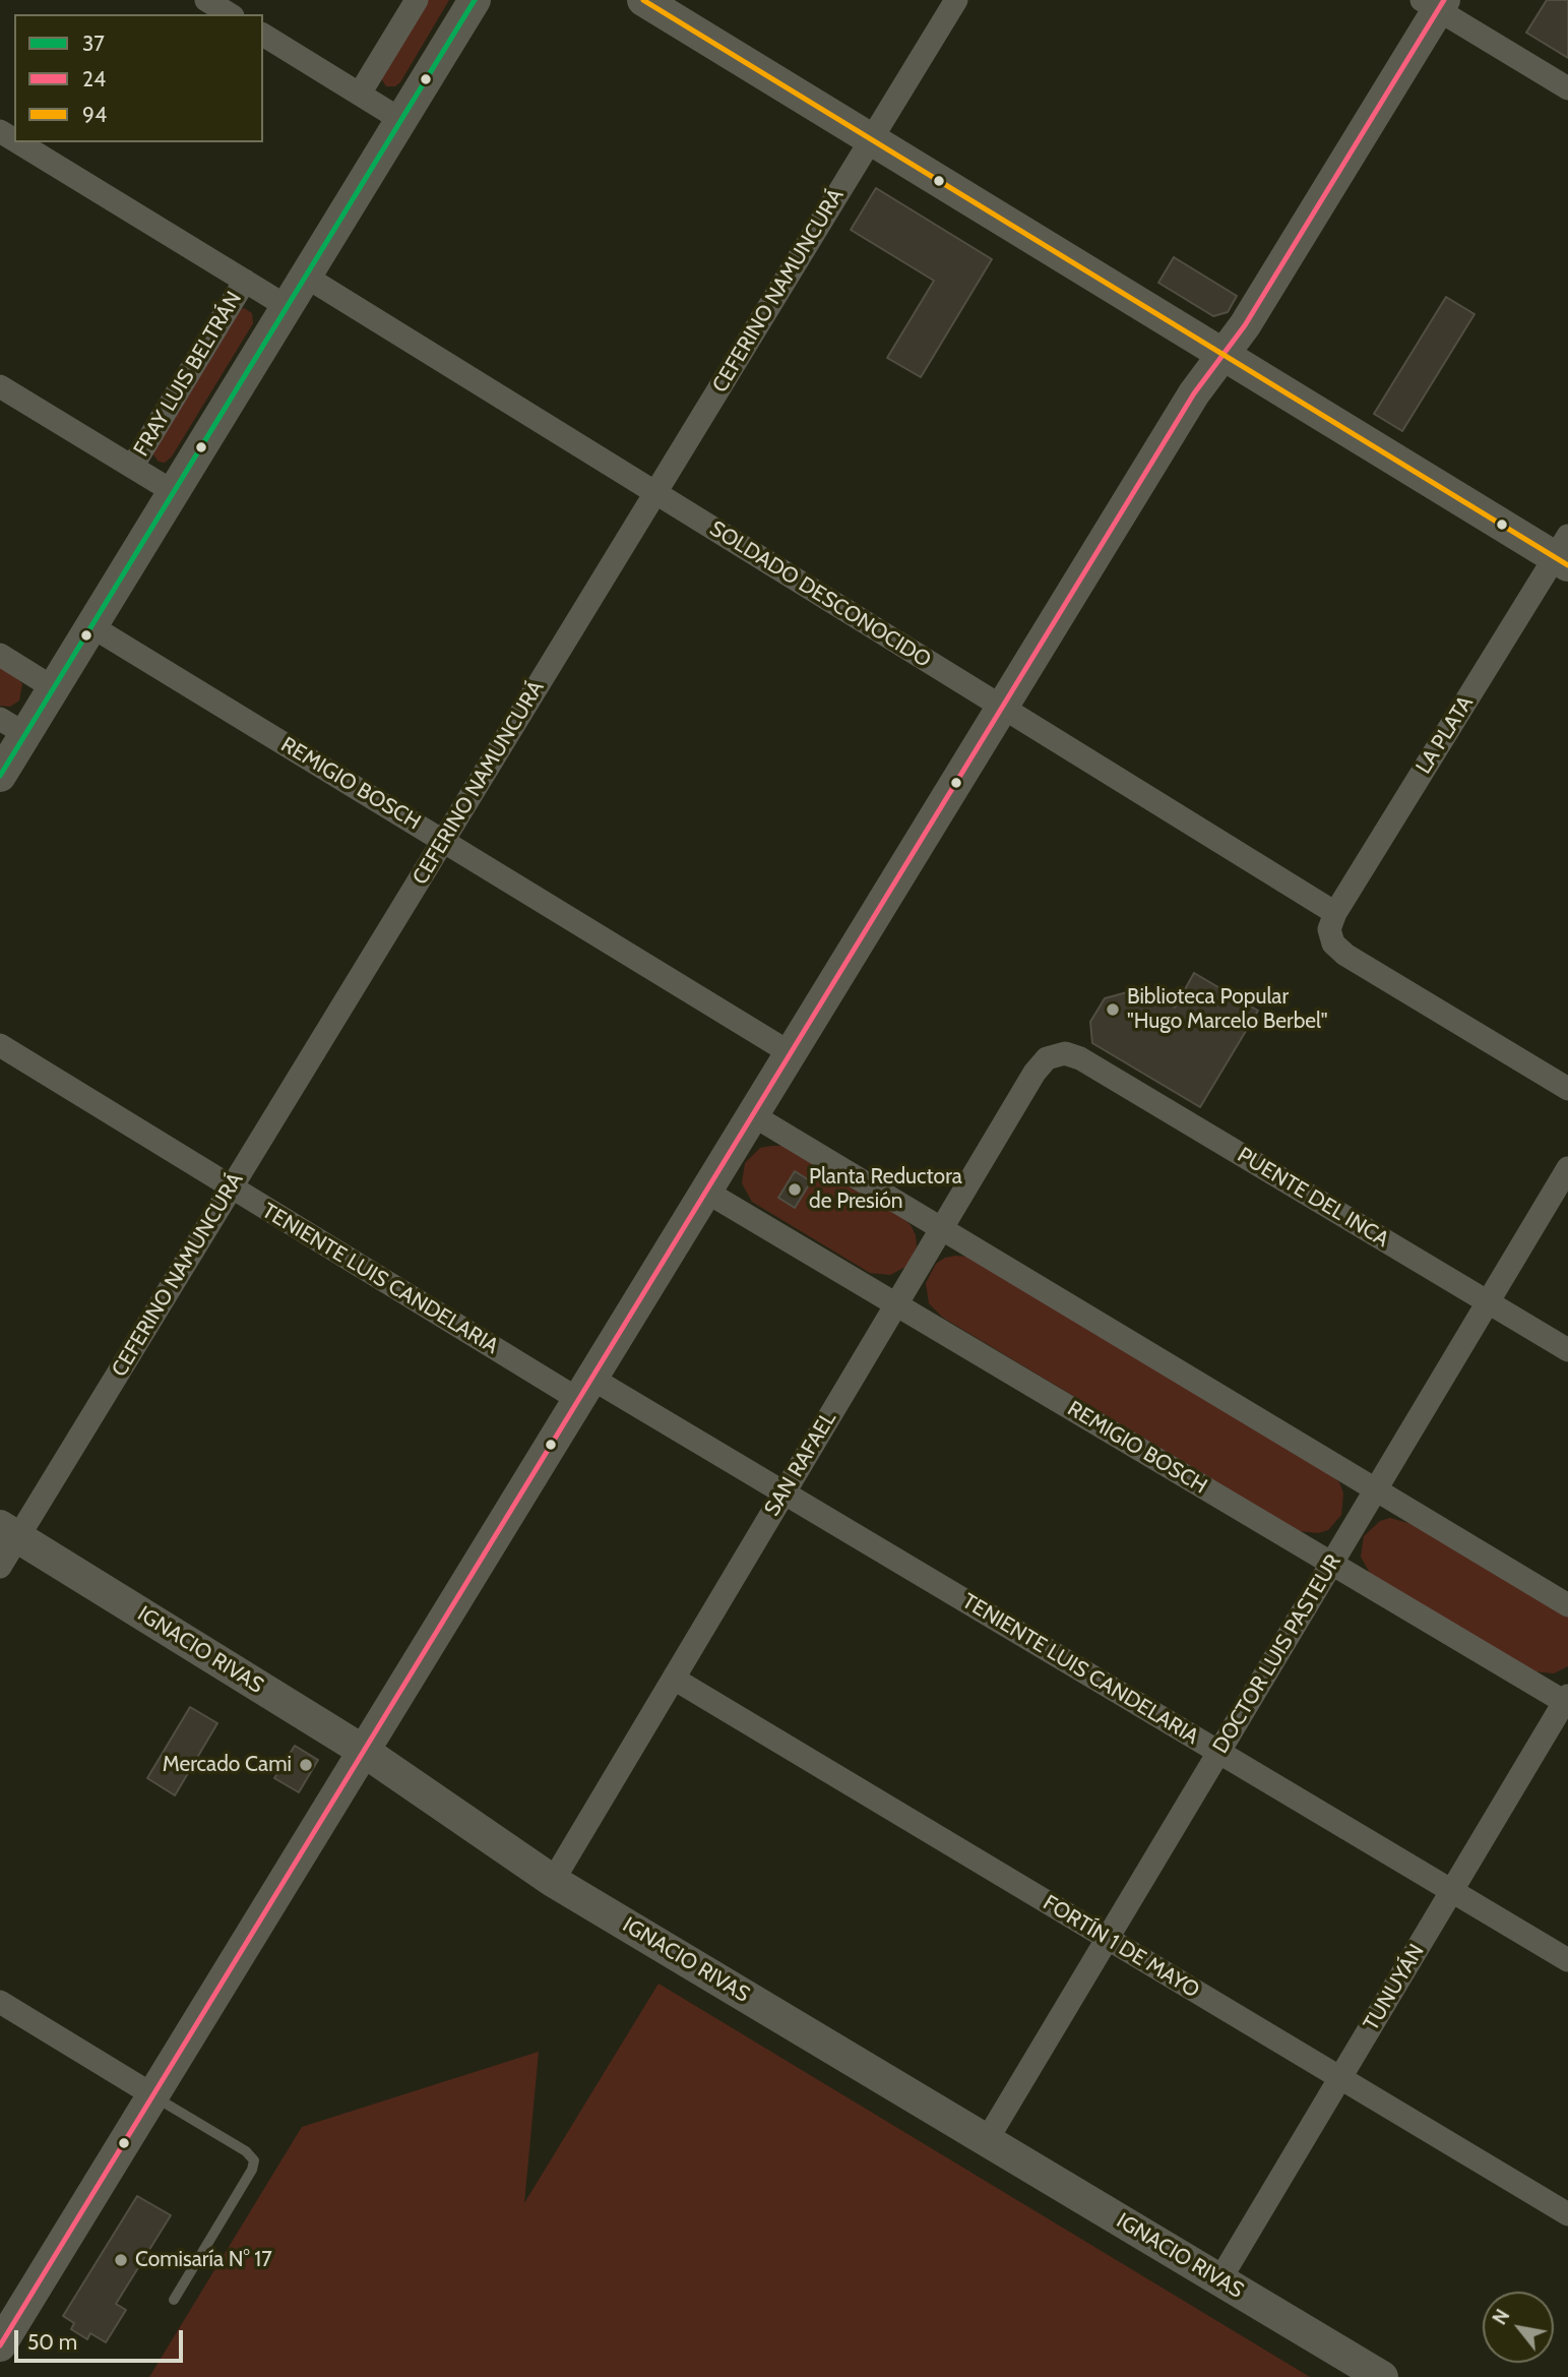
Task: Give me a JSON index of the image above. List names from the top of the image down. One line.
{"streets":{"main road":["IGNACIO RIVAS"],"street":["CEFERINO NAMUNCURÁ","FRAY LUIS BELTRÁN","SOLDADO DESCONOCIDO","LA PLATA","REMIGIO BOSCH","PUENTE DEL INCA","TENIENTE LUIS CANDELARIA","SAN RAFAEL","DOCTOR LUIS PASTEUR","FORTÍN 1 DE MAYO","TUNUYÁN"]},"crossings":[["CEFERINO NAMUNCURÁ","SOLDADO DESCONOCIDO"],["CEFERINO NAMUNCURÁ","REMIGIO BOSCH"],["CEFERINO NAMUNCURÁ","TENIENTE LUIS CANDELARIA"],["CEFERINO NAMUNCURÁ","IGNACIO RIVAS"],["SOLDADO DESCONOCIDO","LA PLATA"],["REMIGIO BOSCH","SAN RAFAEL"],["REMIGIO BOSCH","DOCTOR LUIS PASTEUR"],["REMIGIO BOSCH","TUNUYÁN"],["PUENTE DEL INCA","SAN RAFAEL"],["PUENTE DEL INCA","DOCTOR LUIS PASTEUR"],["TENIENTE LUIS CANDELARIA","SAN RAFAEL"],["TENIENTE LUIS CANDELARIA","DOCTOR LUIS PASTEUR"],["TENIENTE LUIS CANDELARIA","TUNUYÁN"],["SAN RAFAEL","IGNACIO RIVAS"],["SAN RAFAEL","FORTÍN 1 DE MAYO"],["IGNACIO RIVAS","DOCTOR LUIS PASTEUR"],["IGNACIO RIVAS","TUNUYÁN"],["DOCTOR LUIS PASTEUR","FORTÍN 1 DE MAYO"],["FORTÍN 1 DE MAYO","TUNUYÁN"]],"places":["Biblioteca Popular \"Hugo Marcelo Berbel\"","Planta Reductora de Presión","Mercado Cami","Comisaría N° 17"],"lines":["transit line 37","transit line 24","transit line 94"],"legend":["37","24","94"],"scale_bar":"50 m","north":"top left"}
